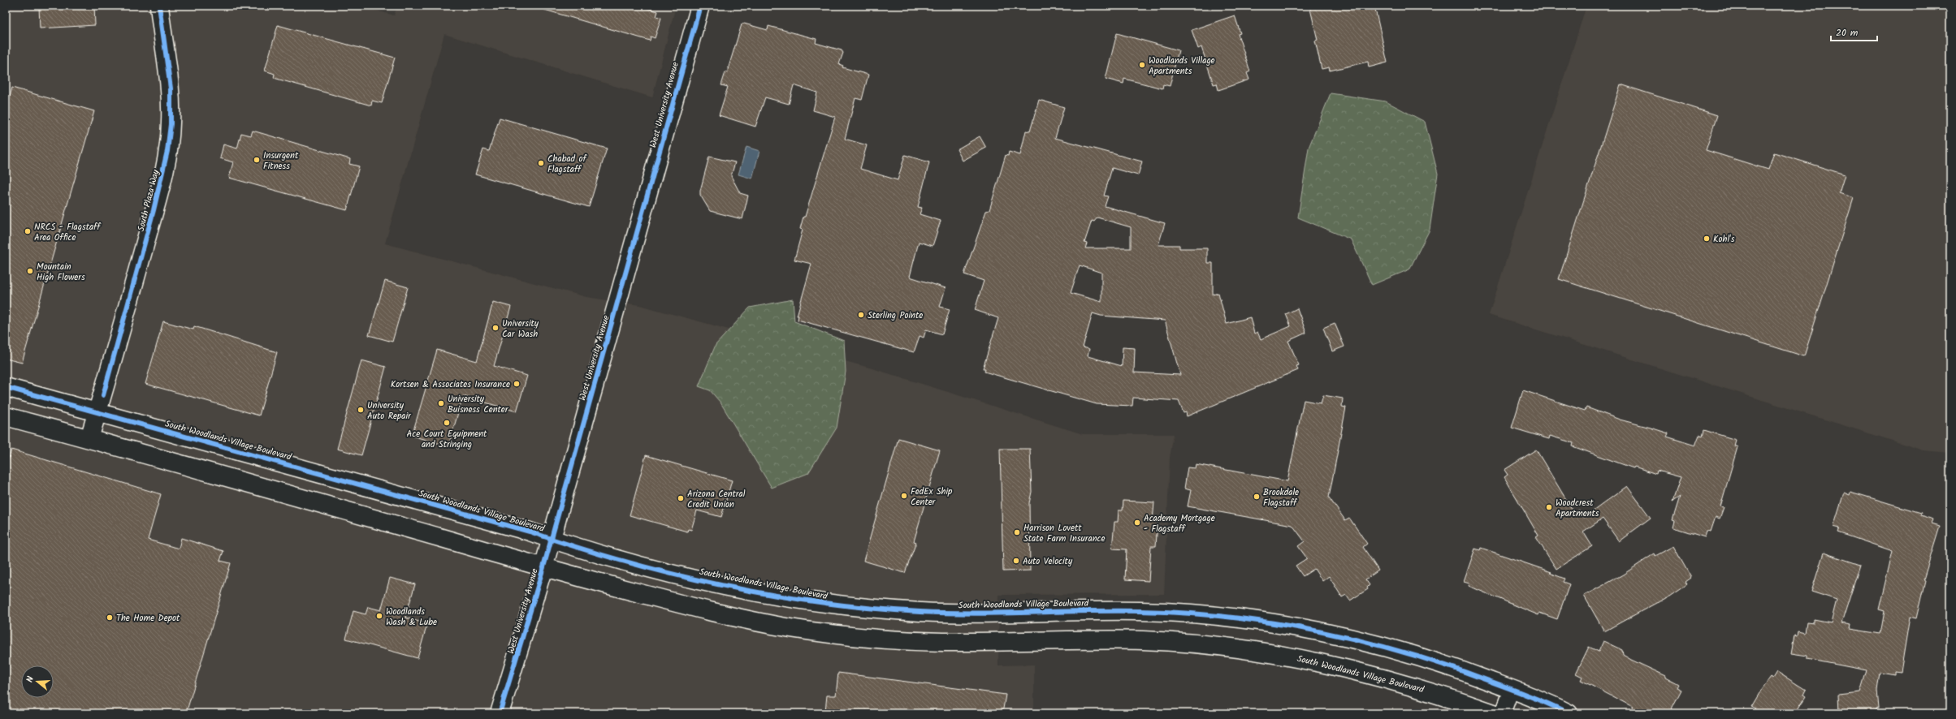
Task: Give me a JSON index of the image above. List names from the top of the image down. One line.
{"streets":{"street":["West University Avenue","South Plaza Way","South Woodlands Village Boulevard"]},"crossings":[["West University Avenue","South Woodlands Village Boulevard"],["South Plaza Way","South Woodlands Village Boulevard"]],"places":["Woodlands Village Apartments","Insurgent Fitness","Chabad of Flagstaff","NRCS - Flagstaff Area Office","Kohl's","Mountain High Flowers","Sterling Pointe","University Car Wash","Kortsen & Associates Insurance","University Buisness Center","University Auto Repair","Ace Court Equipment and Stringing","FedEx Ship Center","Brookdale Flagstaff","Arizona Central Credit Union","Woodcrest Apartments","Academy Mortgage - Flagstaff","Harrison Lovett State Farm Insurance","Auto Velocity","Woodlands Wash & Lube","The Home Depot"],"scale_bar":"20 m","north":"left"}
